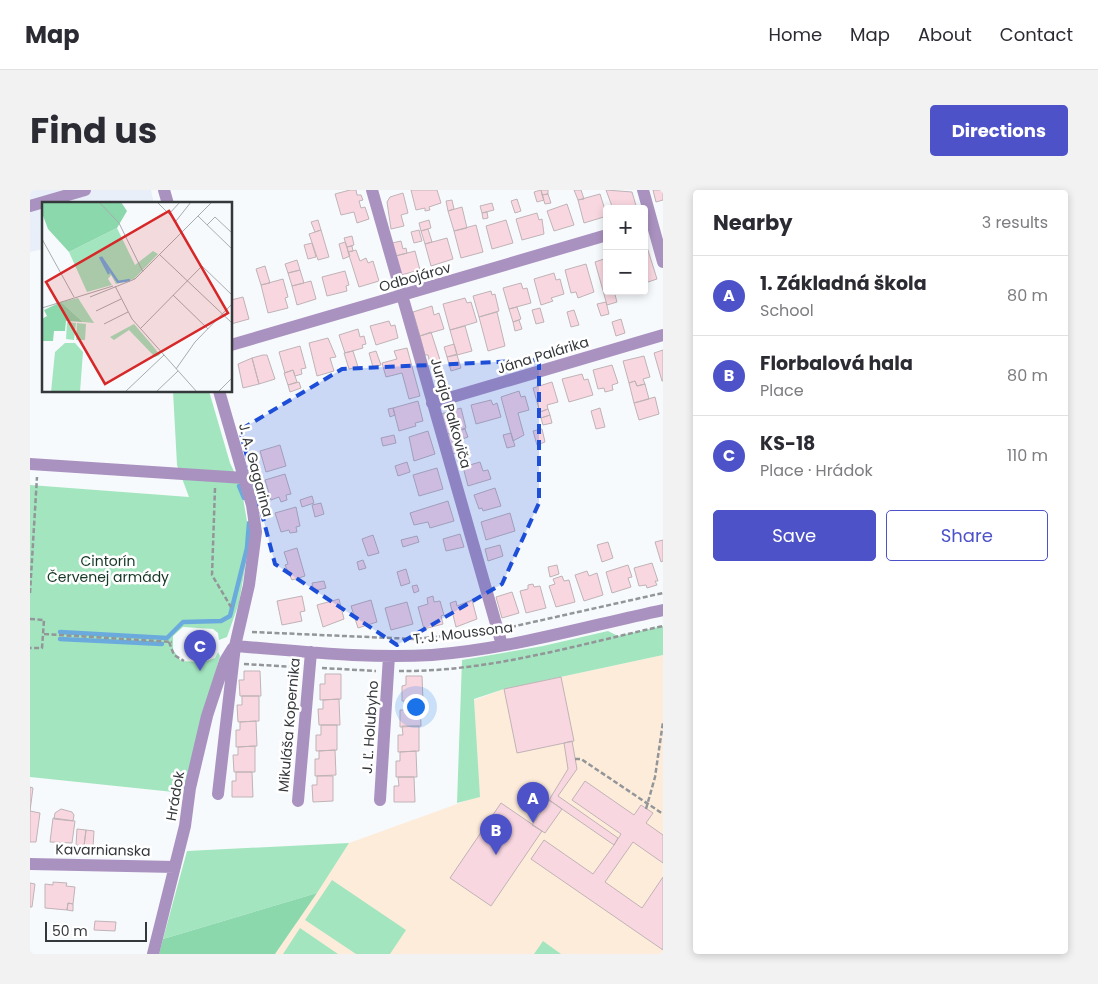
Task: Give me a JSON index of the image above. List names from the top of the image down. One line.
{"streets":{"street":["Odbojárov","Jána Palárika","Juraja Palkoviča","J. A. Gagarina","T. J. Moussona","Mikuláša Kopernika","J. Ľ. Holubyho","Hrádok","Kavarnianska"]},"crossings":[["Odbojárov","Juraja Palkoviča"],["Jána Palárika","Juraja Palkoviča"],["Juraja Palkoviča","T. J. Moussona"],["J. A. Gagarina","T. J. Moussona"],["J. A. Gagarina","Hrádok"],["T. J. Moussona","Mikuláša Kopernika"],["T. J. Moussona","J. Ľ. Holubyho"],["T. J. Moussona","Hrádok"],["Hrádok","Kavarnianska"]],"parks":["Cintorín Červenej armády"],"scale_bar":"50 m","page":{"header":"Map","nav":["Home","Map","About","Contact"],"title":"Find us","buttons":["Directions",["Save","Share"]],"heading":["Nearby","3 results"],"map_buttons":["+","−"],"list":[{"mark":"A","name":"1. Základná škola","note":"School","value":"80 m"},{"mark":"B","name":"Florbalová hala","note":"Place","value":"80 m"},{"mark":"C","name":"KS-18","note":"Place · Hrádok","value":"110 m"}],"pins":["C","A","B"],"scale":"50 m"}}
